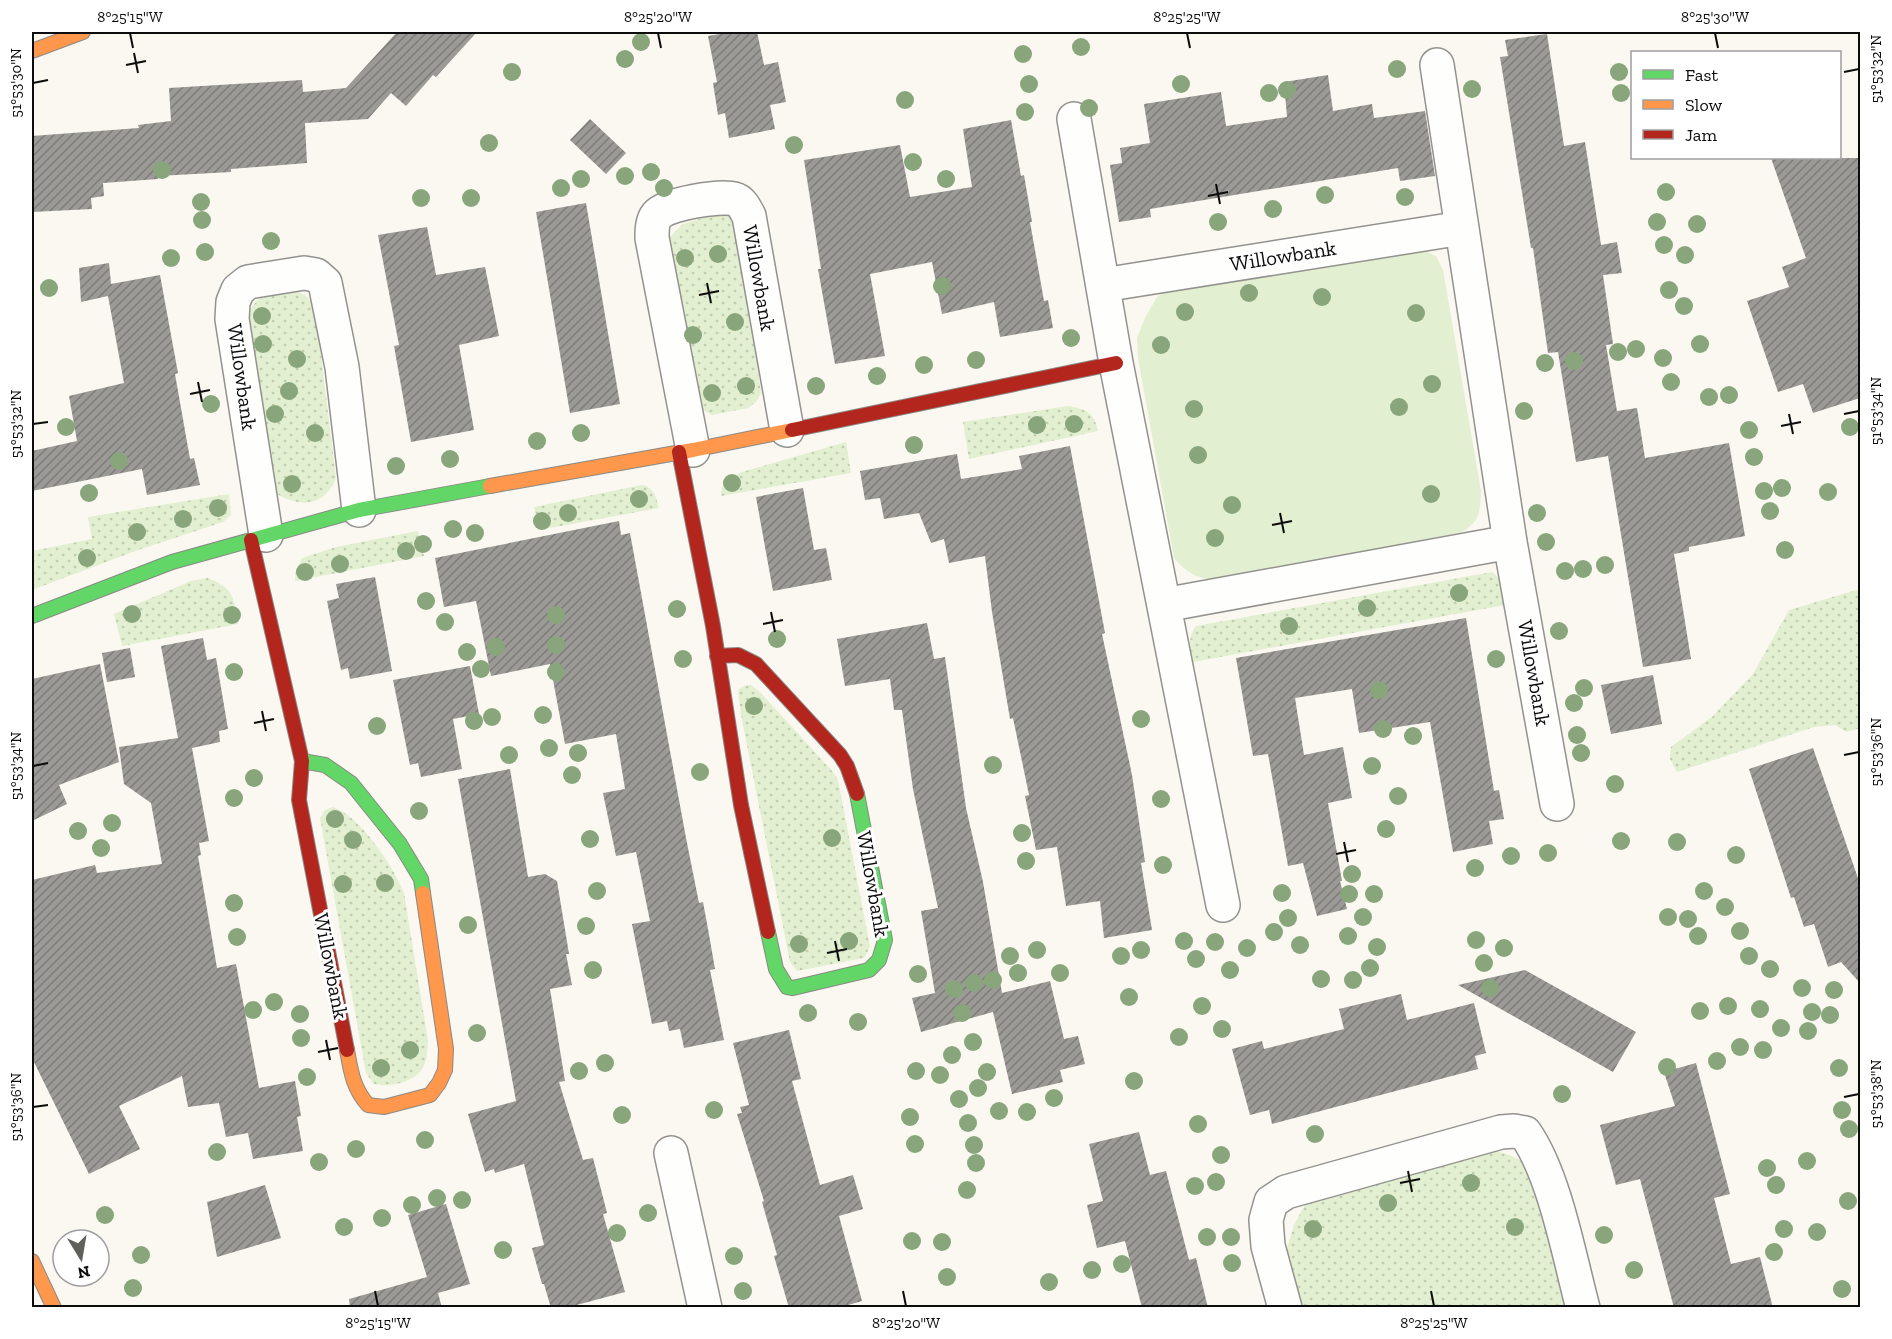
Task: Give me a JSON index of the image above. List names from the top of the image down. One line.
{"streets":{"street":["Willowbank"]},"legend":["Fast","Slow","Jam"],"north":"bottom","coordinates":["8°25'15\"W","8°25'20\"W","8°25'25\"W","8°25'30\"W","51°53'32\"N","51°53'30\"N","51°53'34\"N","51°53'36\"N","51°53'38\"N"]}
